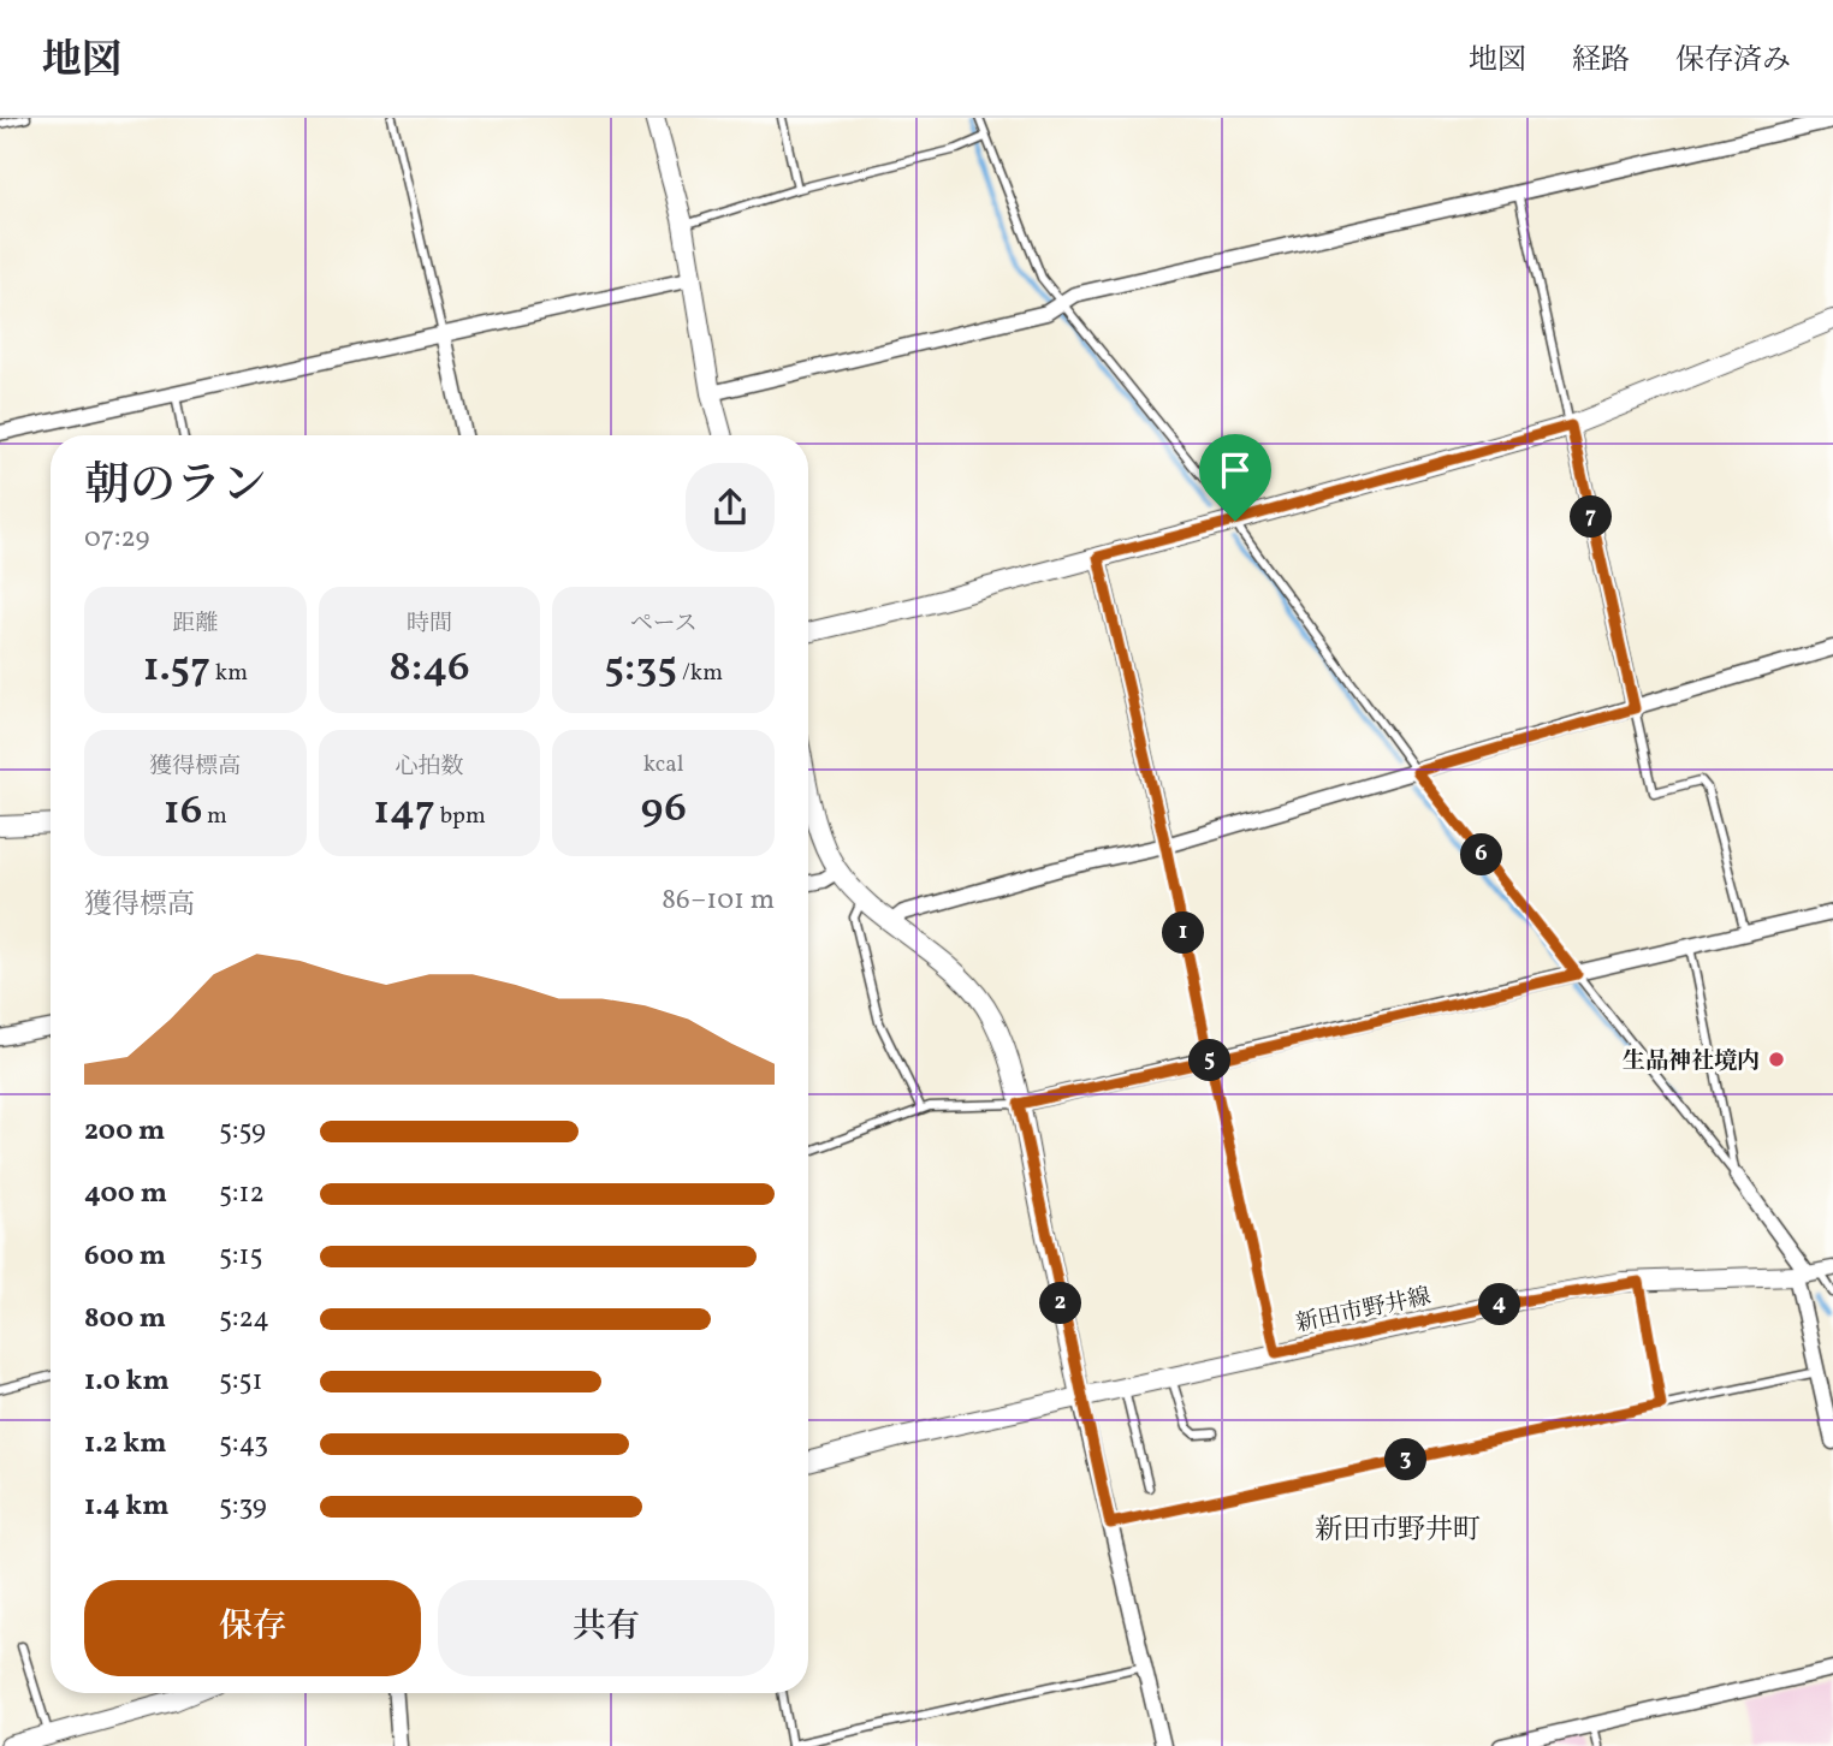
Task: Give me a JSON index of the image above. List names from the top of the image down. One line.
{"streets":{"street":["新田市野井線"]},"districts":["新田市野井町"],"places":["生品神社境内"],"page":{"header":"地図","nav":["地図","経路","保存済み"],"heading":["朝のラン","07:29"],"pins":["7","6","1","5","2","4","3"],"stats":[["距離","1.57 km"],["時間","8:46"],["ペース","5:35 /km"],["獲得標高","16 m"],["心拍数","147 bpm"],["kcal","96"]],"chart":["獲得標高","86–101 m"],"list":[{"name":"200 m","note":"5:59"},{"name":"400 m","note":"5:12"},{"name":"600 m","note":"5:15"},{"name":"800 m","note":"5:24"},{"name":"1.0 km","note":"5:51"},{"name":"1.2 km","note":"5:43"},{"name":"1.4 km","note":"5:39"}],"buttons":["保存","共有"]}}
